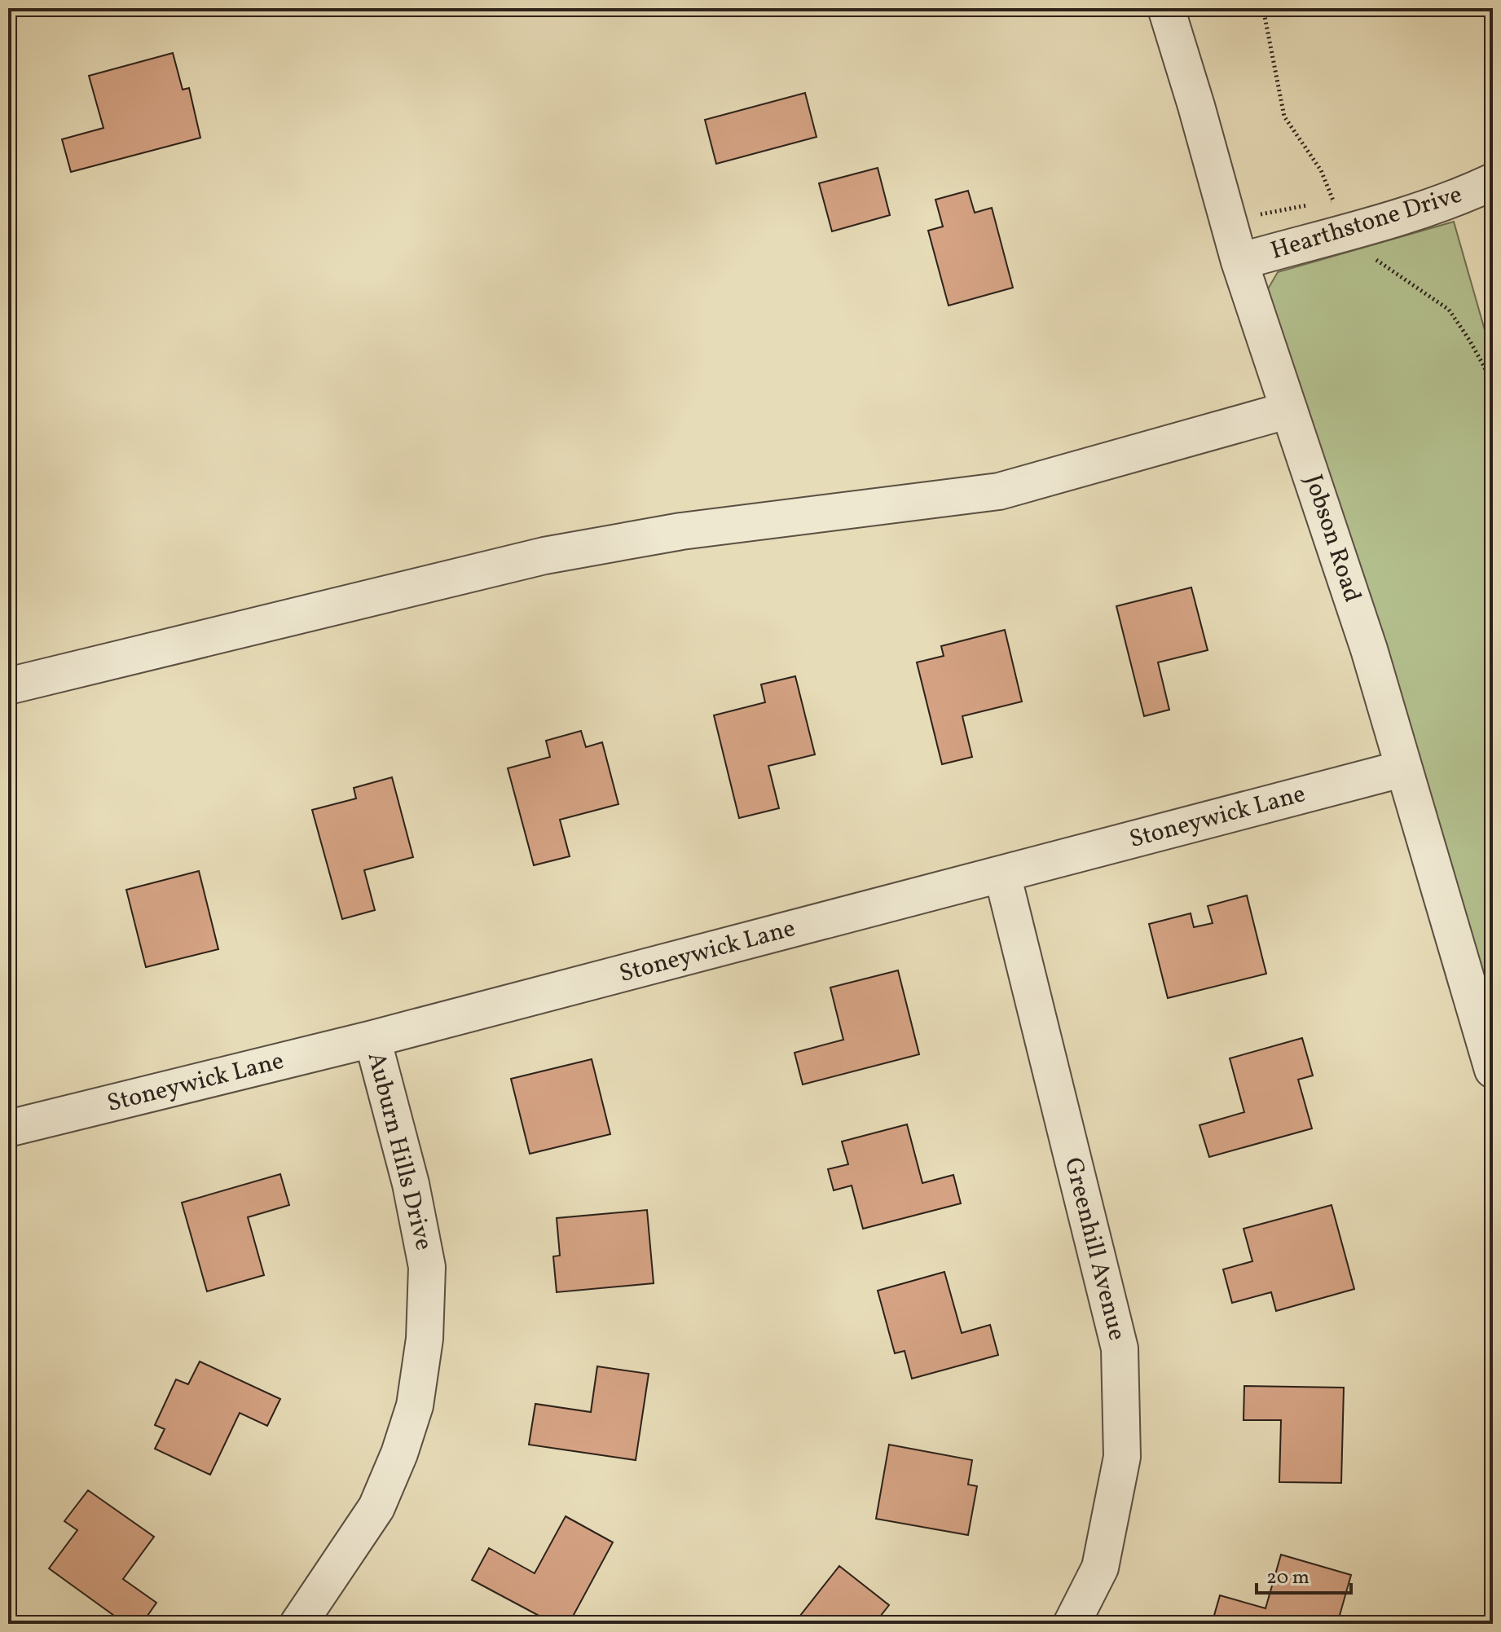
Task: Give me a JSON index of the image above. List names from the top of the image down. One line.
{"streets":{"street":["Hearthstone Drive","Jobson Road","Stoneywick Lane","Auburn Hills Drive","Greenhill Avenue"]},"crossings":[["Hearthstone Drive","Jobson Road"],["Jobson Road","Stoneywick Lane"],["Stoneywick Lane","Auburn Hills Drive"],["Stoneywick Lane","Greenhill Avenue"]],"scale_bar":"20 m"}
